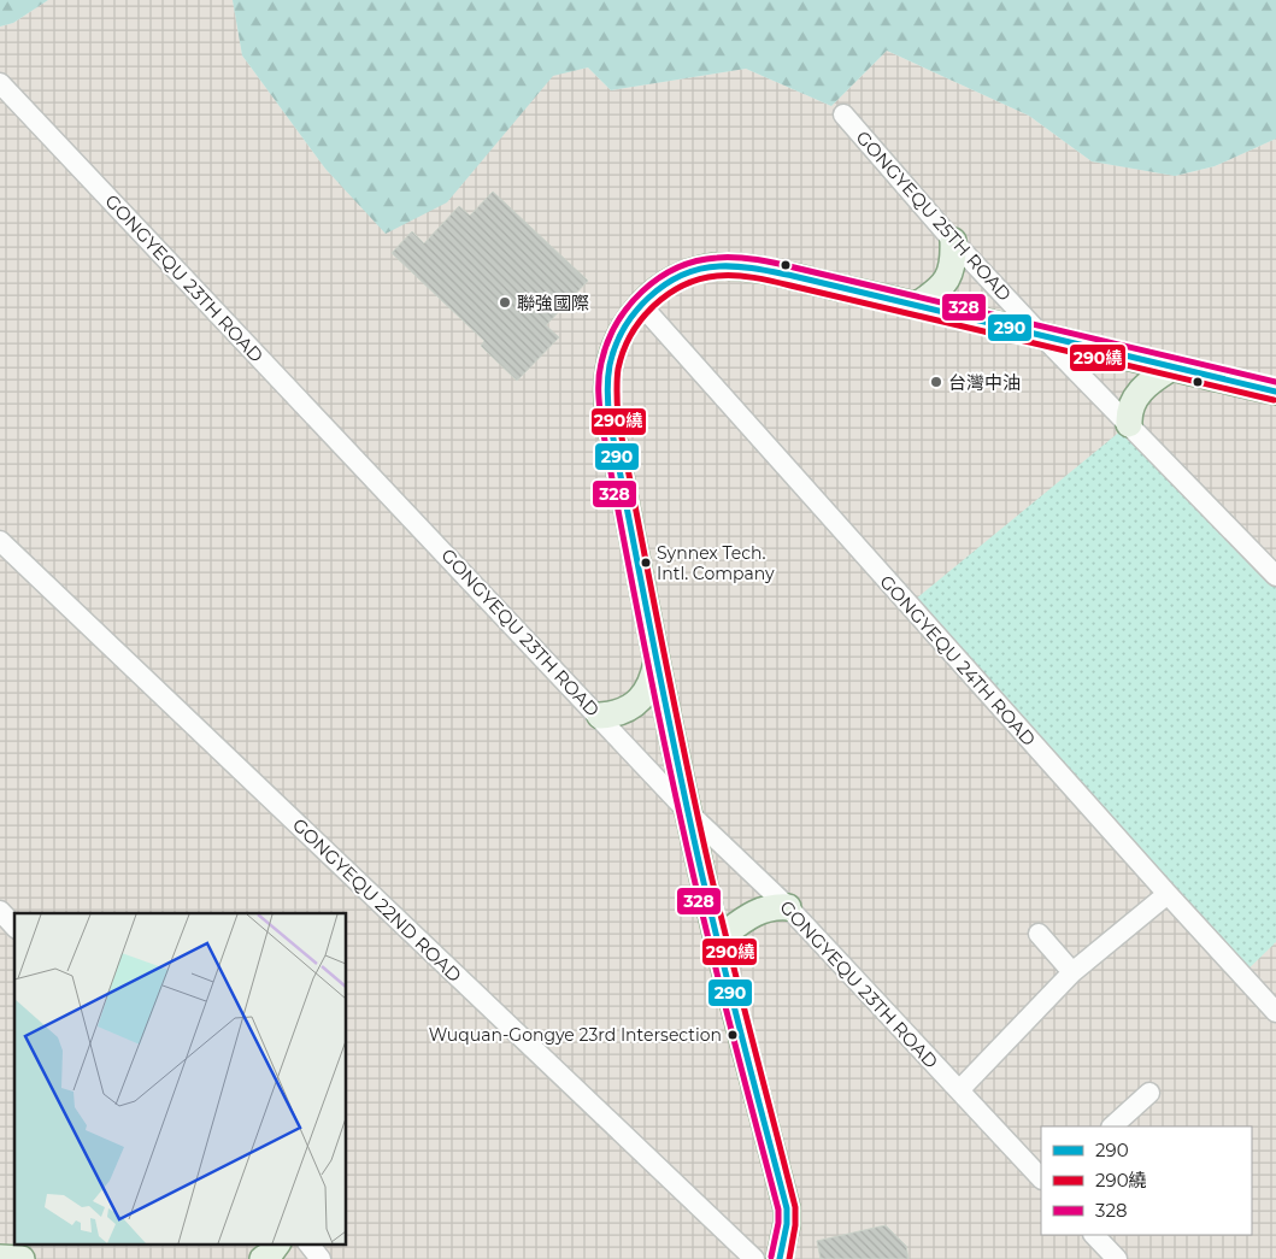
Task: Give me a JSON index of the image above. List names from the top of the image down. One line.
{"streets":{"street":["GONGYEQU 25TH ROAD","GONGYEQU 23TH ROAD","GONGYEQU 24TH ROAD","GONGYEQU 22ND ROAD"]},"places":["聯強國際","台灣中油","Synnex Tech. Intl. Company","Wuquan-Gongye 23rd Intersection"],"lines":["transit line 328","transit line 290","transit line 290繞"],"legend":["290","290繞","328"]}
